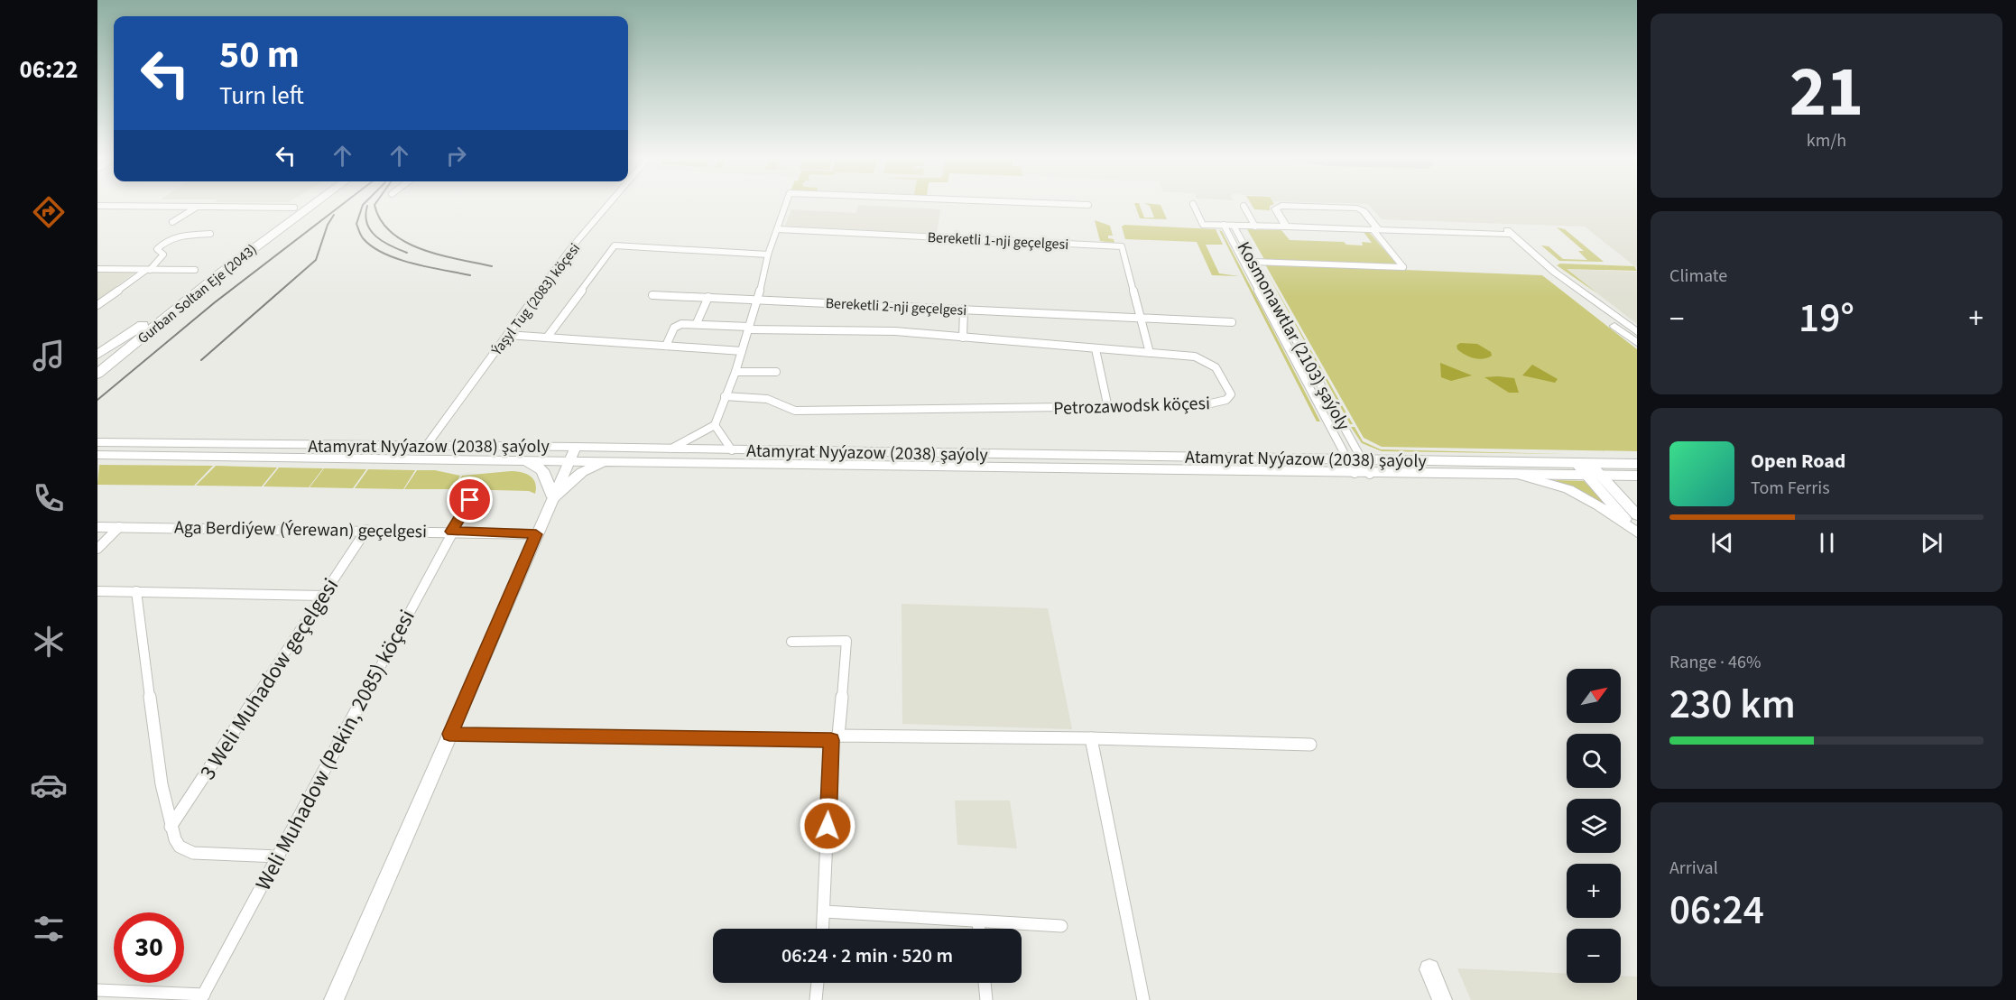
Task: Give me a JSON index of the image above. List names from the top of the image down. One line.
{"streets":{"highway":["Gurban Soltan Eje (2043)"],"main road":["Atamyrat Nyýazow (2038) şaýoly"],"street":["Bereketli 1-nji geçelgesi","Ýaşyl Tug (2083) köçesi","Bereketli 2-nji geçelgesi","Kosmonawtlar (2103) şaýoly","Petrozawodsk köçesi","Aga Berdiýew (Ýerewan) geçelgesi","3 Weli Muhadow geçelgesi","Weli Muhadow (Pekin, 2085) köçesi"]},"crossings":[["Bereketli 1-nji geçelgesi","Bereketli 2-nji geçelgesi"],["Ýaşyl Tug (2083) köçesi","Atamyrat Nyýazow (2038) şaýoly"],["Kosmonawtlar (2103) şaýoly","Atamyrat Nyýazow (2038) şaýoly"],["Aga Berdiýew (Ýerewan) geçelgesi","3 Weli Muhadow geçelgesi"],["Aga Berdiýew (Ýerewan) geçelgesi","Weli Muhadow (Pekin, 2085) köçesi"]],"north":"top right","page":{"tabs":"06:22","tile":[["21","km/h"],"Climate",["Range · 46%","230 km"],["Arrival","06:24"]],"turn":["50 m","Turn left"],"heat":["−","19°","+"],"song":["Open Road","Tom Ferris"],"map_buttons":["+","−"],"limit":"30","trip":"06:24 · 2 min · 520 m"}}
